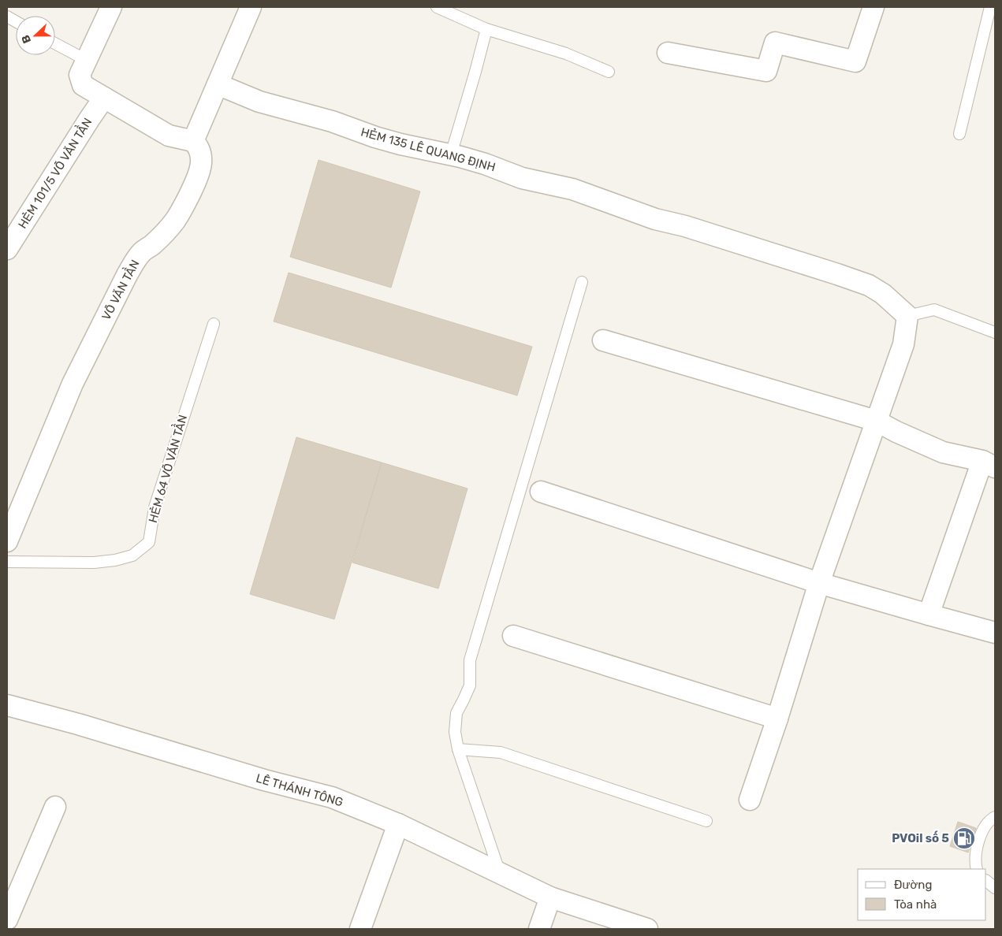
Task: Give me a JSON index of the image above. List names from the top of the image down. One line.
{"streets":{"street":["HẺM 135 LÊ QUANG ĐỊNH","HẺM 101/5 VÕ VĂN TẦN","VÕ VĂN TẦN","LÊ THÁNH TÔNG"],"lane":["HẺM 64 VÕ VĂN TẦN"]},"places":{"fuel station":["PVOil số 5"]},"legend":["Đường","Tòa nhà"],"north":"left"}
